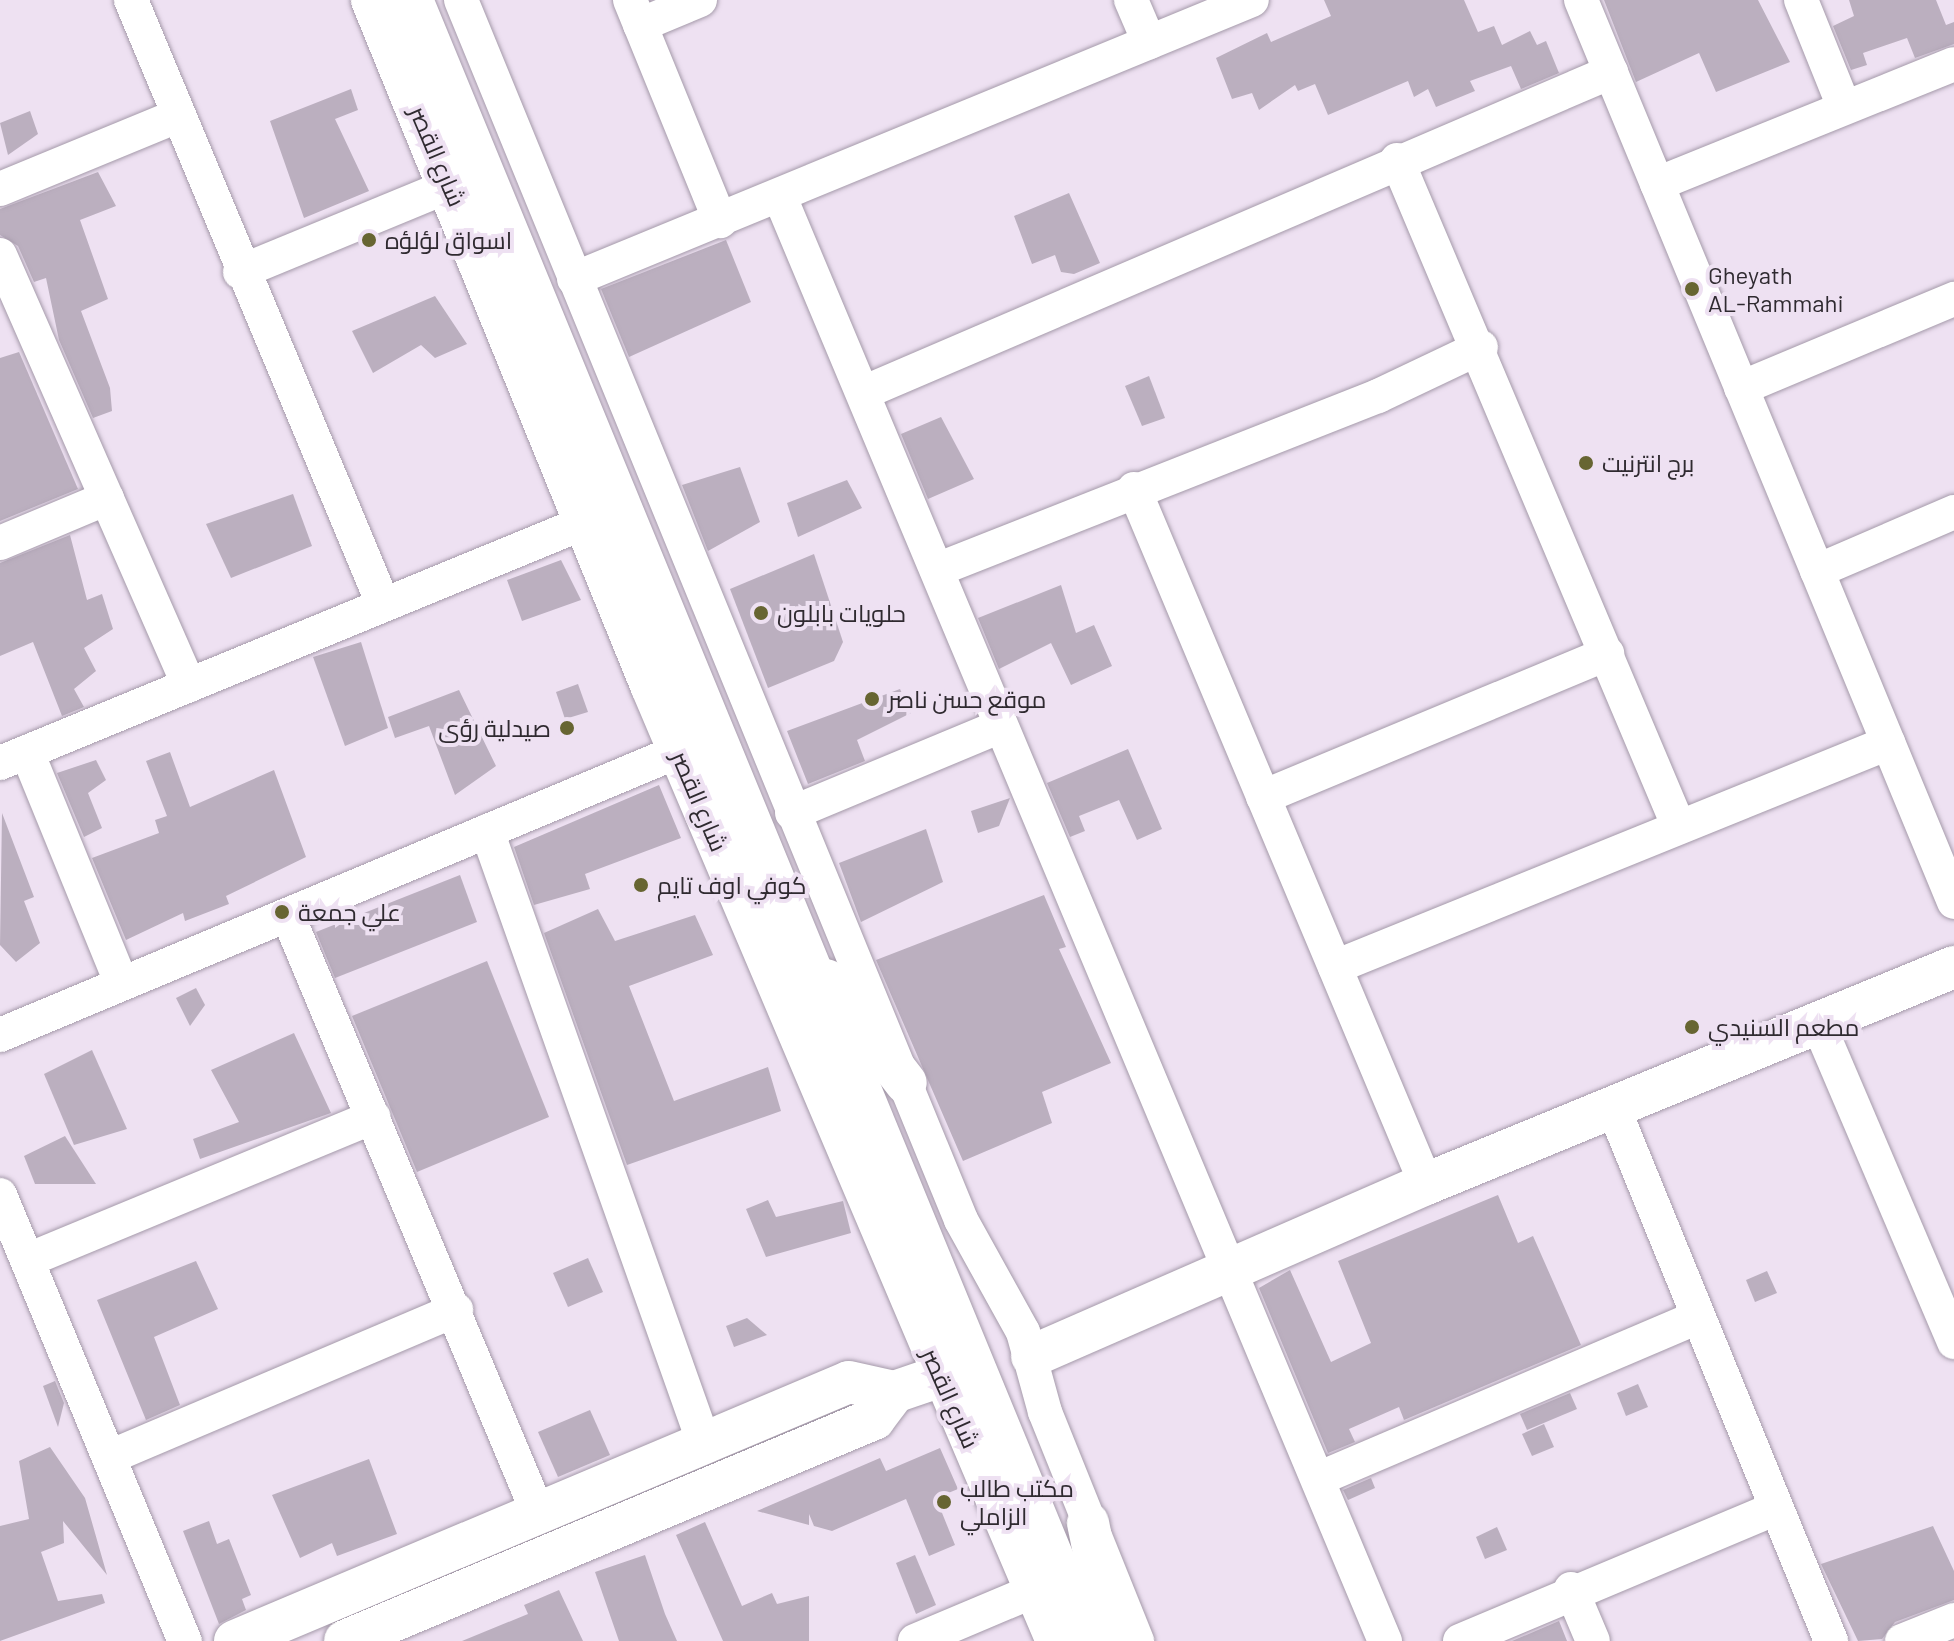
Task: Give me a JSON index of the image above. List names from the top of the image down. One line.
{"streets":{"street":["شارع القصر"]},"places":["اسواق لؤلؤه","Gheyath AL-Rammahi","برج انترنيت","حلويات بابلون","موقع حسن ناصر","صيدلية رؤى","كوفي اوف تايم","علي جمعة","مطعم السنيدي","مكتب طالب الزاملي"]}
